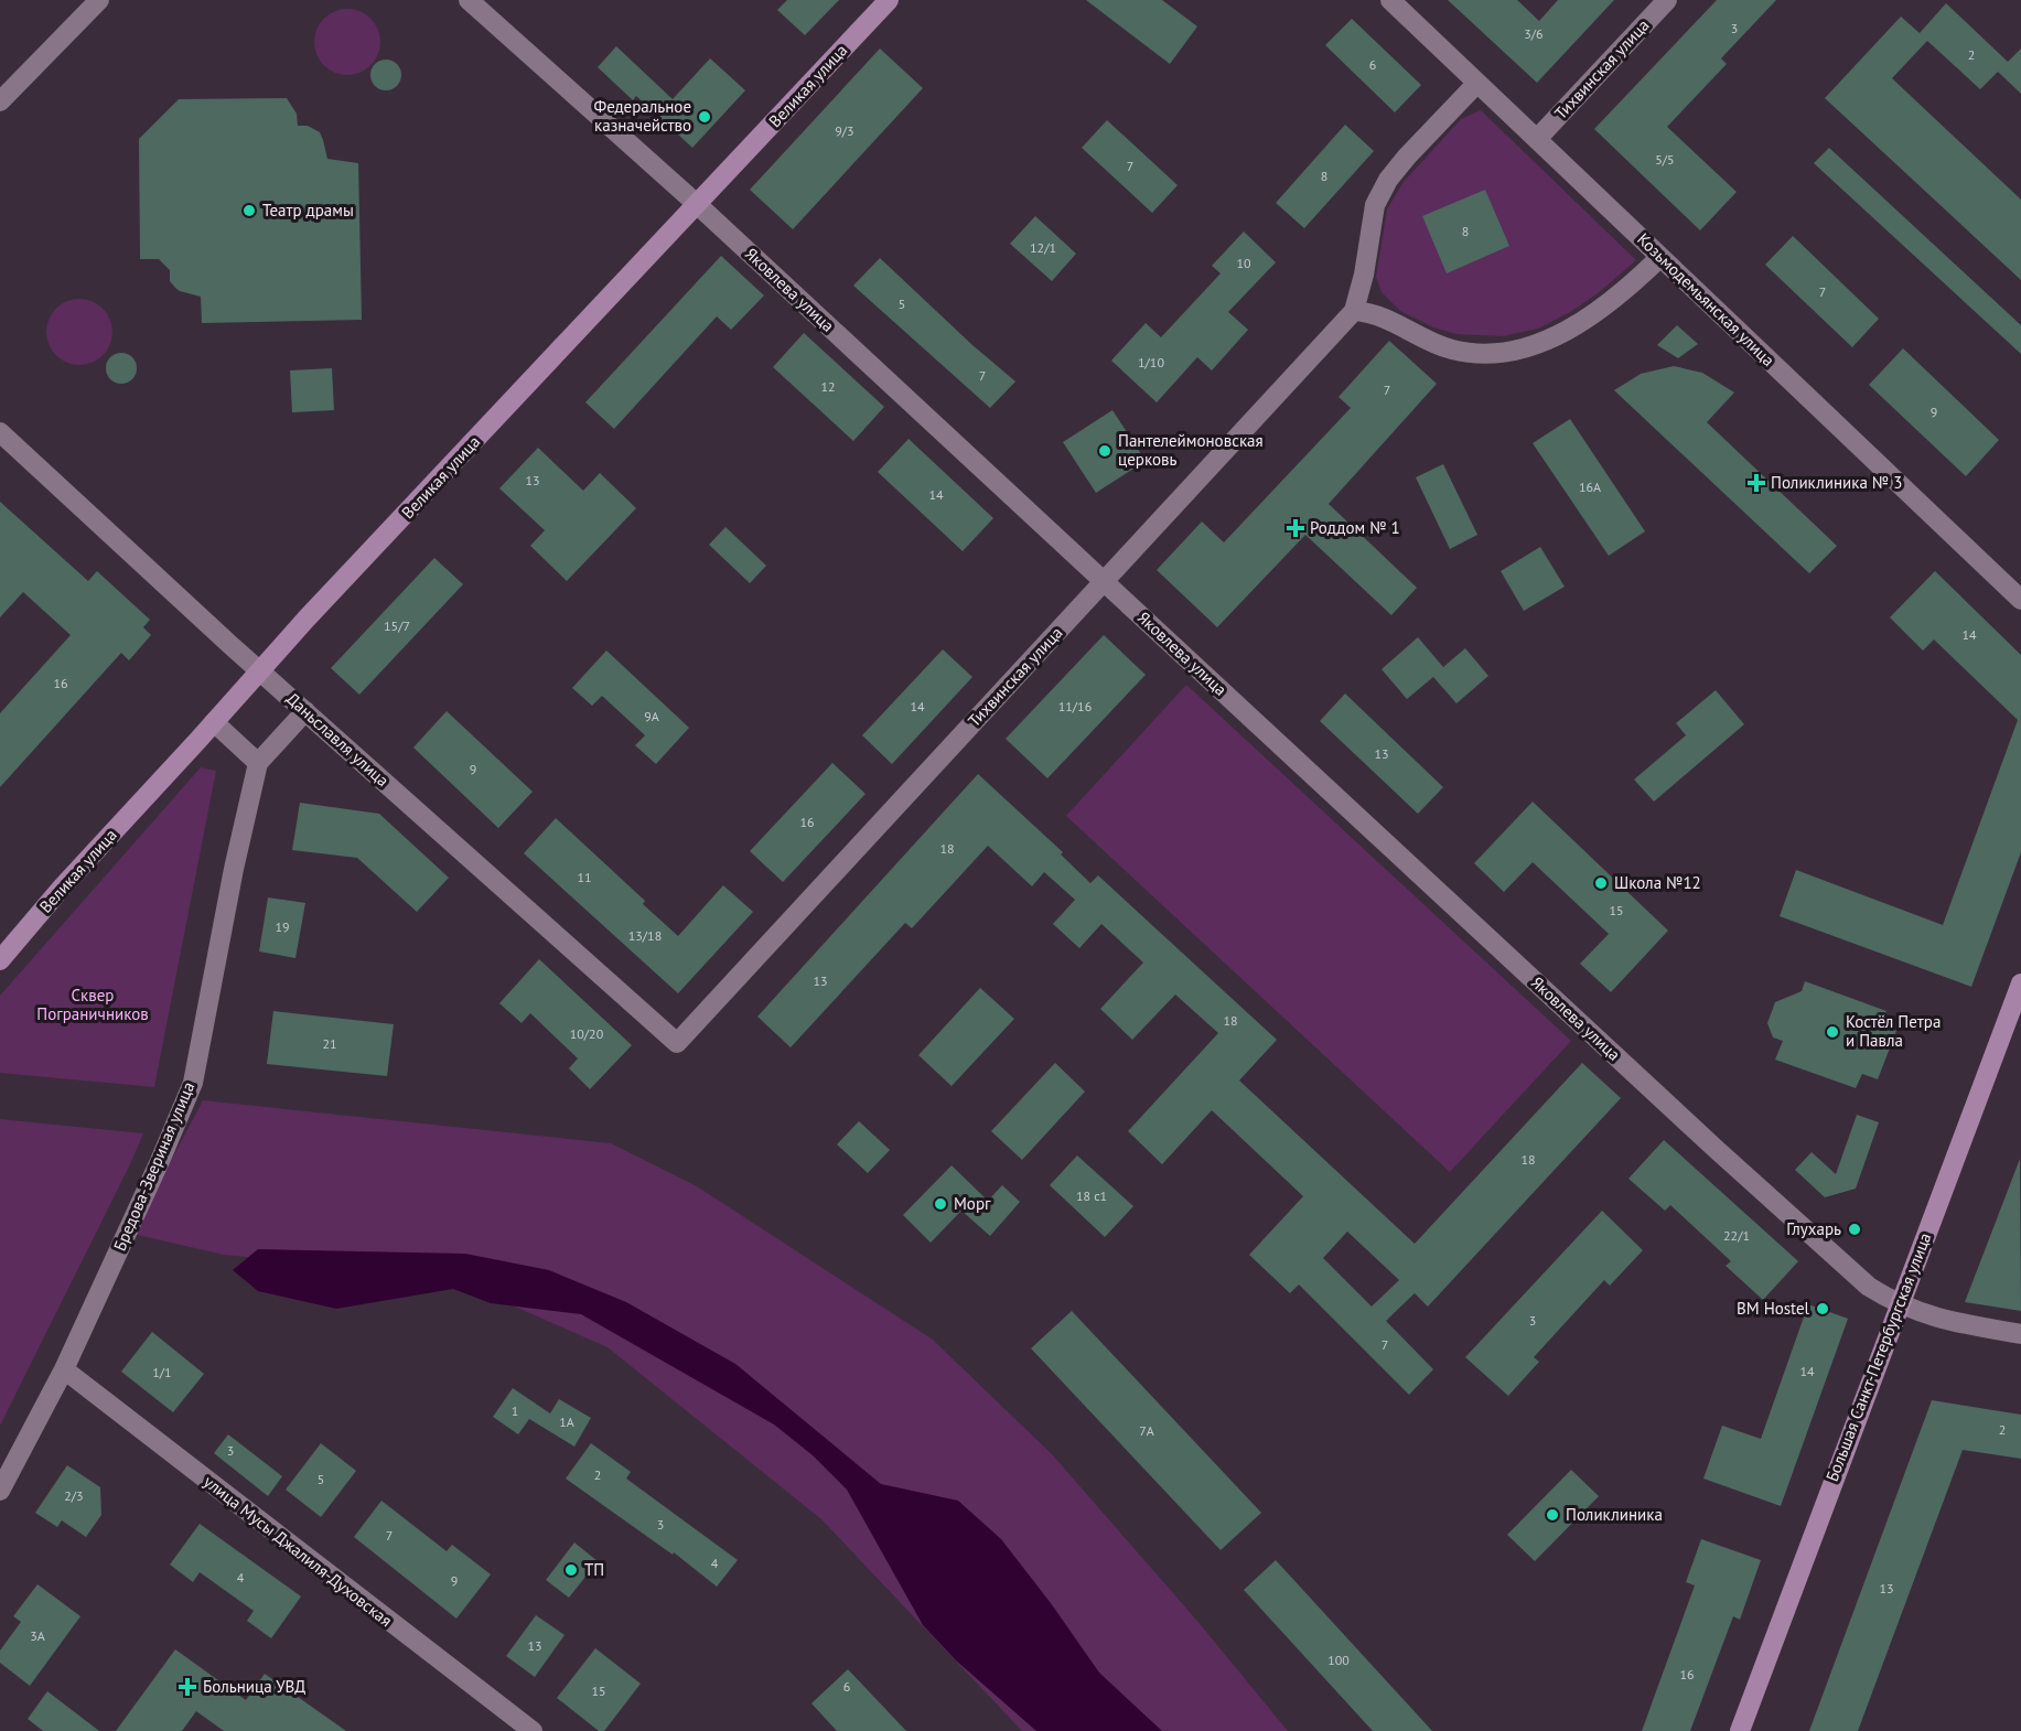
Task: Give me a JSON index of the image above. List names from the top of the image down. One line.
{"streets":{"main road":["Великая улица","Большая Санкт-Петербургская улица"],"street":["Тихвинская улица","Яковлева улица","Козьмодемьянская улица","Даньславля улица","Бредова-Звериная улица","улица Мусы Джалиля-Духовская"]},"crossings":[["Тихвинская улица","Яковлева улица"],["Тихвинская улица","Козьмодемьянская улица"],["Тихвинская улица","Даньславля улица"],["Великая улица","Яковлева улица"],["Великая улица","Даньславля улица"],["Яковлева улица","Большая Санкт-Петербургская улица"],["Бредова-Звериная улица","улица Мусы Джалиля-Духовская"]],"parks":["Сквер Пограничников"],"places":{"other":["Федеральное казначейство","Театр драмы","Пантелеймоновская церковь","Школа №12","Костёл Петра и Павла","Морг","Глухарь","BM Hostel","Поликлиника","ТП"],"health":["Поликлиника № 3","Роддом № 1","Больница УВД"]},"house_numbers":["3","3/6","2","6","9/3","5/5","7","8","8","12/1","10","7","5","1/10","7","12","7","9","13","16А","14","15/7","14","16","14","11/16","9А","13","9","16","18","11","15","19","13/18","13","18","10/20","21","18","18 с1","22/1","3","7","14","1/1","1","1А","2","7А","3","2","5","2/3","3","7","4","4","9","13","3А","13","100","16","6","15"]}
